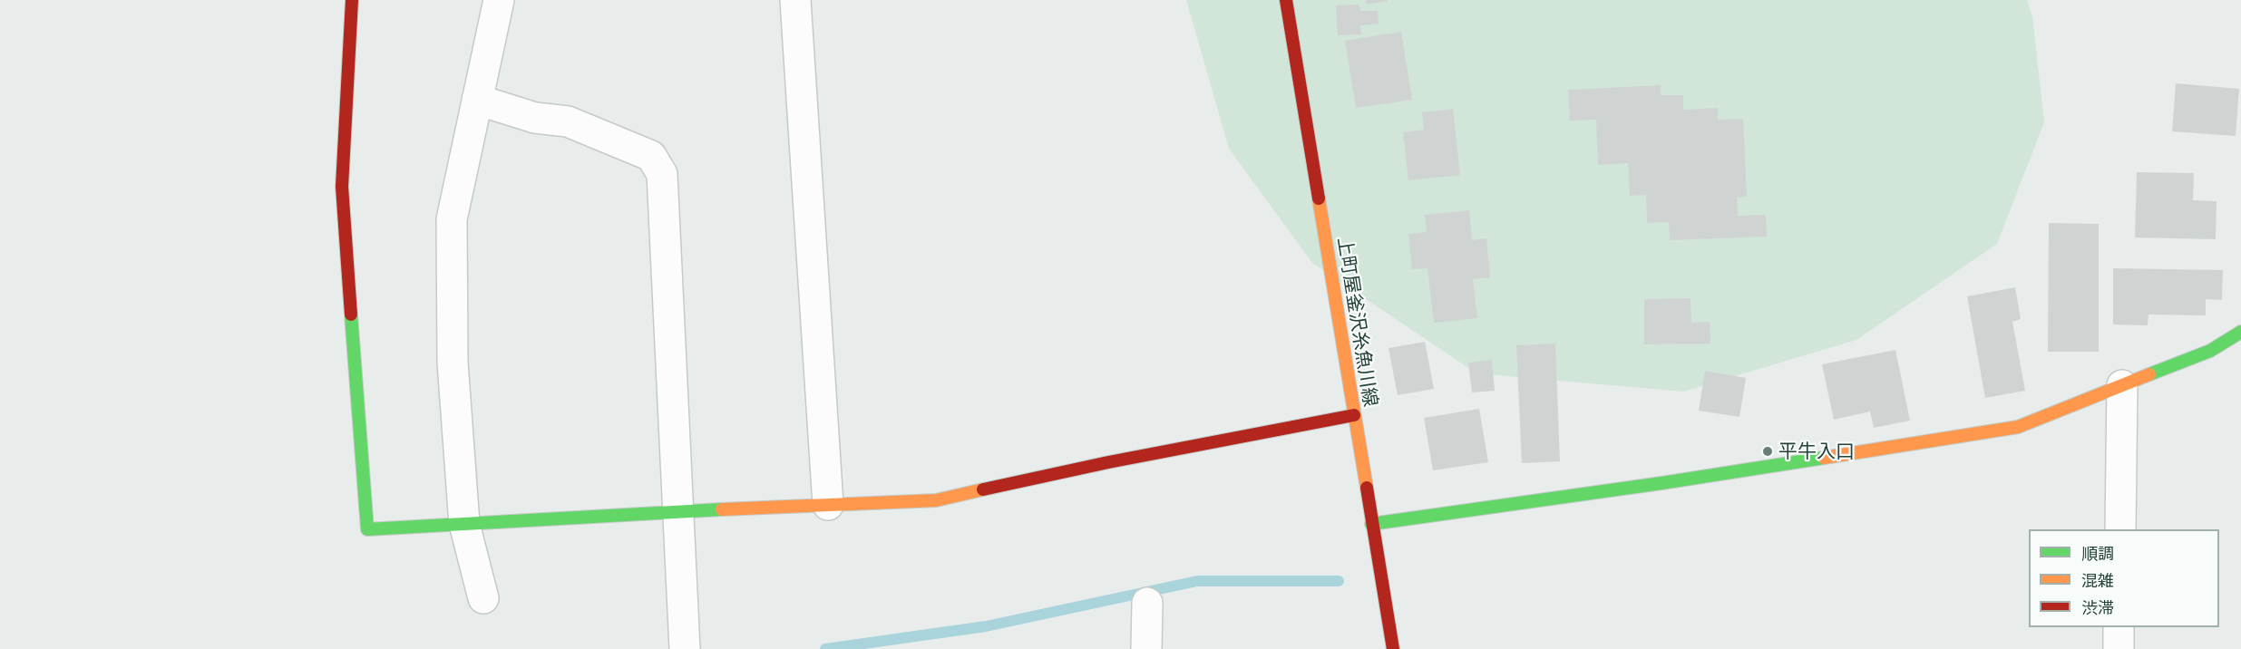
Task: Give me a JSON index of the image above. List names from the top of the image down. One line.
{"streets":{"street":["上町屋釜沢糸魚川線"]},"places":["平牛入口"],"legend":["順調","混雑","渋滞"]}
